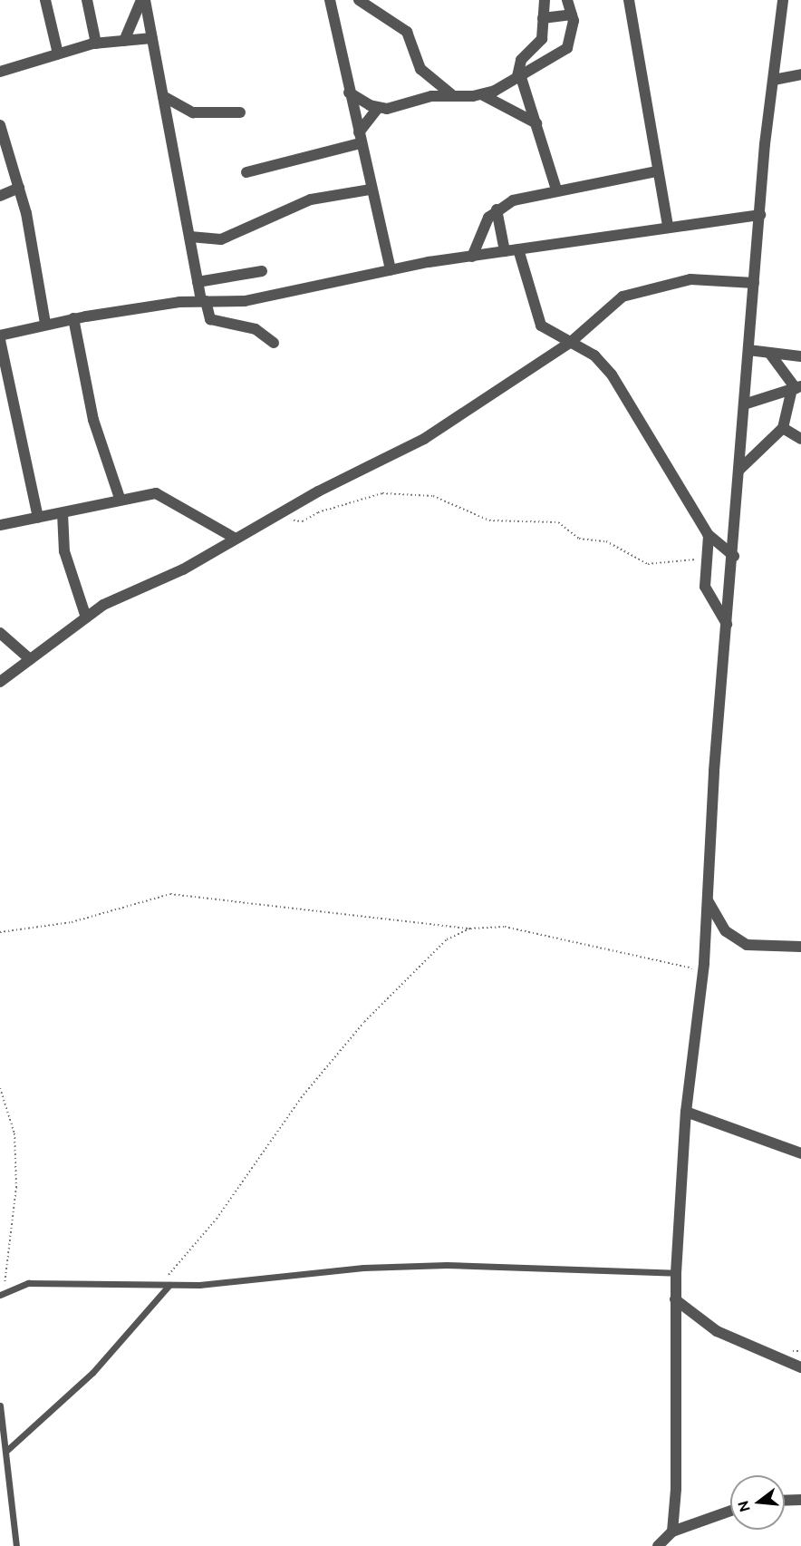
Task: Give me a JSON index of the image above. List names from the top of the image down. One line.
{"north":"left"}
